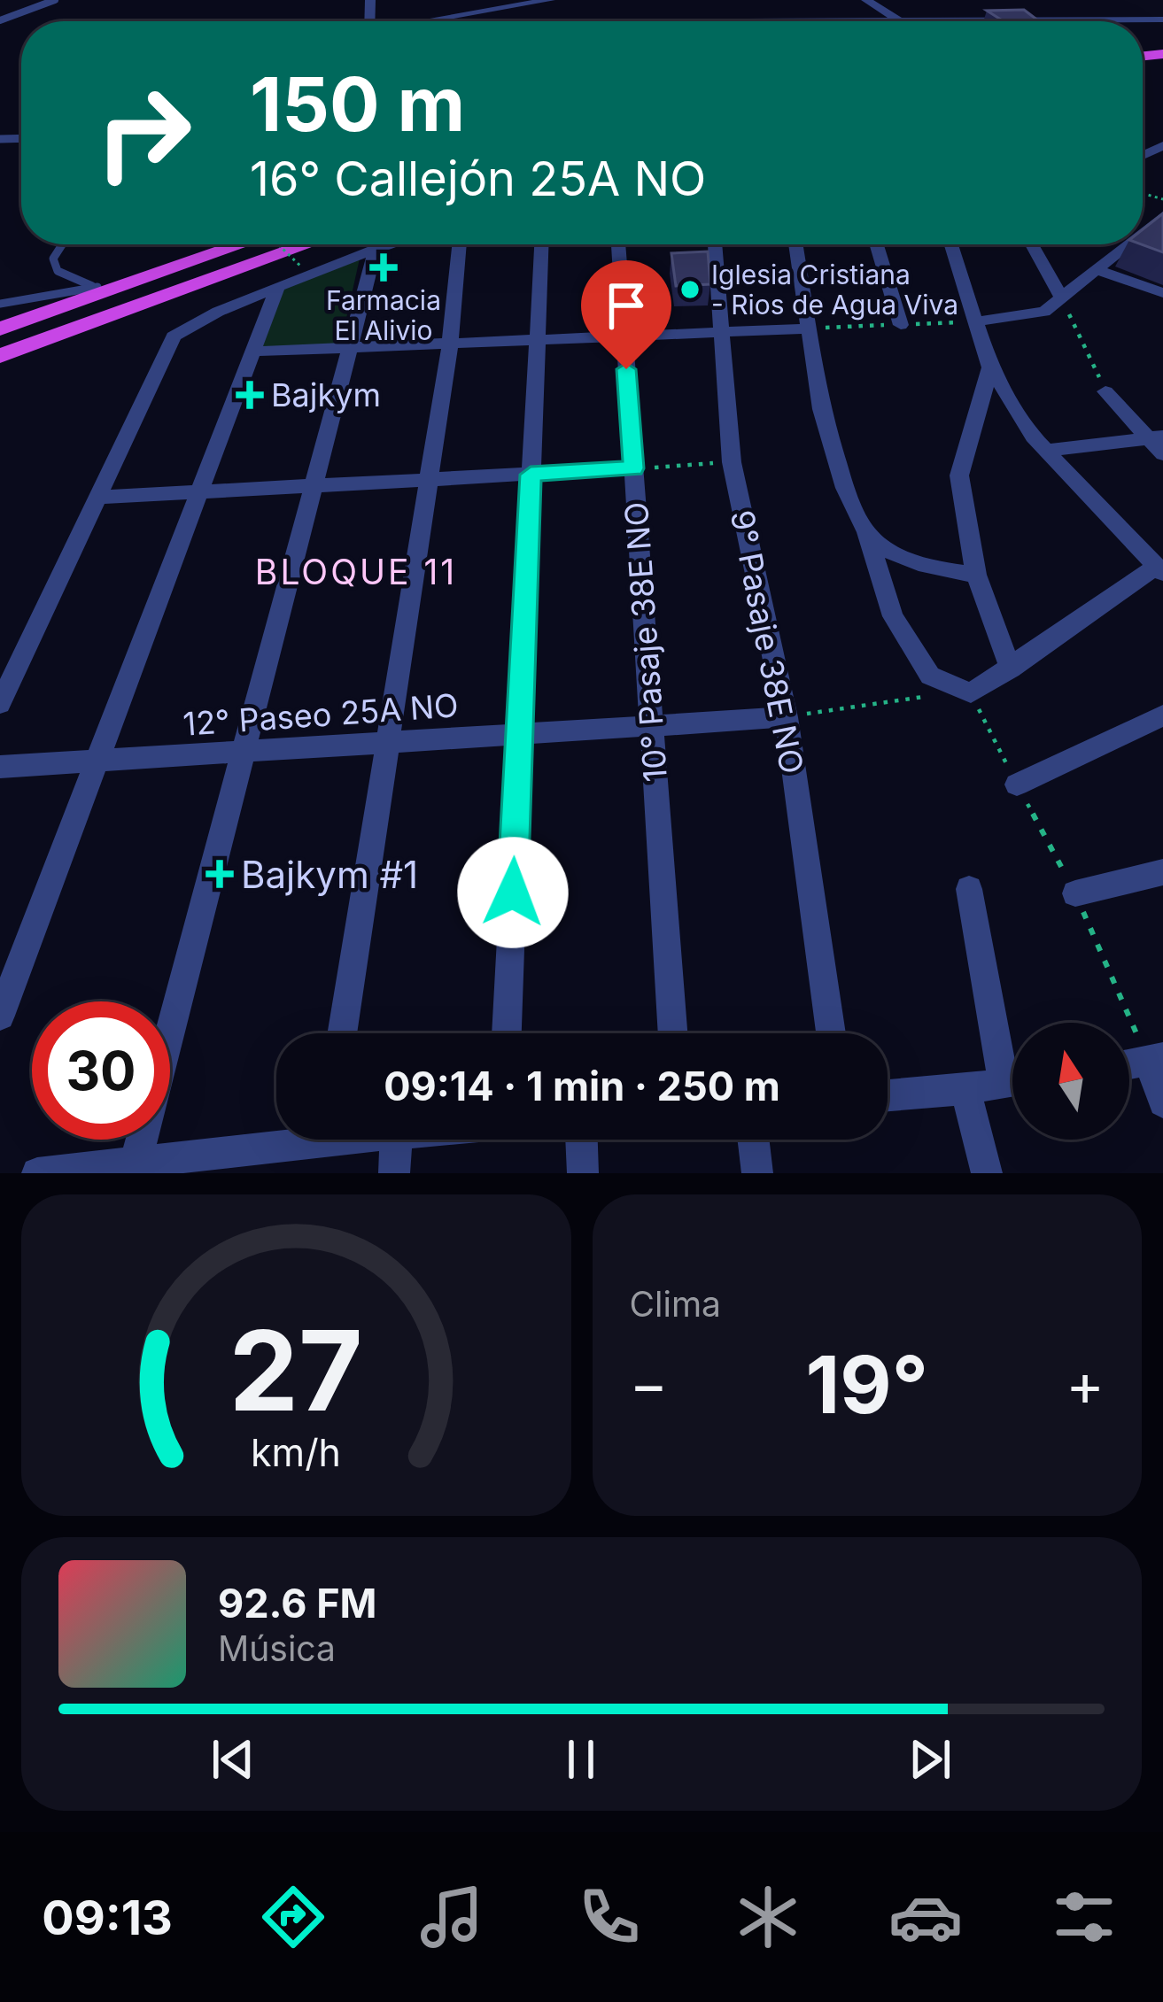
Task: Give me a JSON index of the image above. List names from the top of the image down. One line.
{"streets":{"street":["10° Pasaje 38E NO","9° Pasaje 38E NO","12° Paseo 25A NO"]},"crossings":[["10° Pasaje 38E NO","12° Paseo 25A NO"],["9° Pasaje 38E NO","12° Paseo 25A NO"]],"districts":["BLOQUE 11"],"places":{"health":["Farmacia El Alivio","Bajkym","Bajkym #1"],"other":["Iglesia Cristiana - Rios de Agua Viva"]},"north":"top","page":{"turn":["150 m","16° Callejón 25A NO"],"limit":"30","trip":"09:14 · 1 min · 250 m","tile":"Clima","heat":["−","19°","+"],"song":["92.6 FM","Música"],"tabs":"09:13","gauge":["27","km/h"]}}
